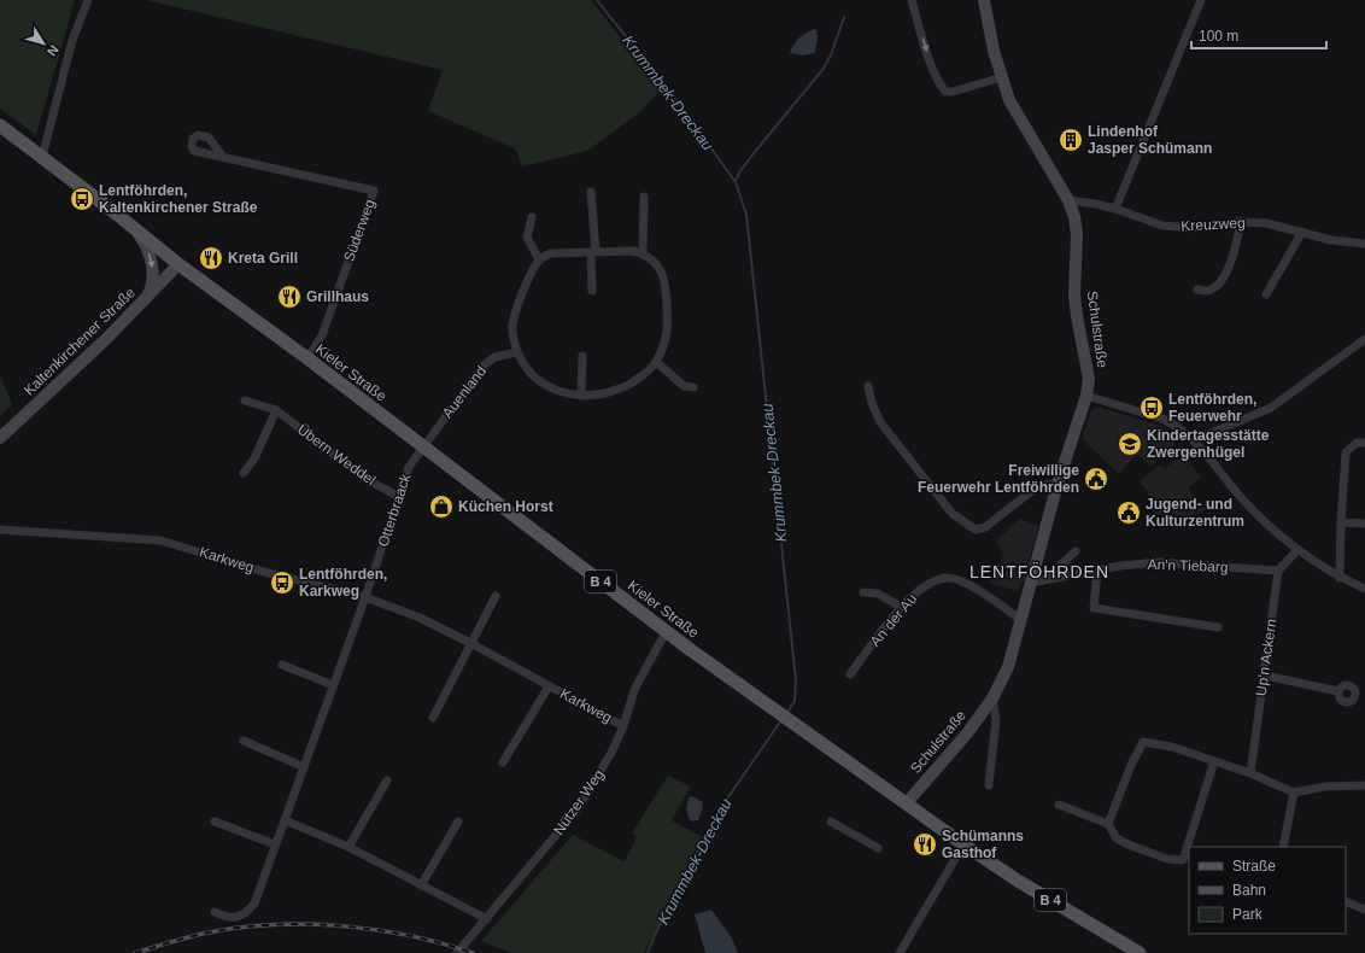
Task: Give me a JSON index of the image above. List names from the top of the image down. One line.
{"streets":{"main road":["Kieler Straße","B 4"],"street":["Kreuzweg","Süderweg","Schulstraße","Kaltenkirchener Straße","Auenland","Übern Weddel","Otterbraack","Karkweg","An'n Tiebarg","An der Au","Up'n Ackern","Nützer Weg"]},"crossings":[["Kreuzweg","Schulstraße"],["Süderweg","Kieler Straße"],["Schulstraße","Kieler Straße"],["Schulstraße","An'n Tiebarg"],["Schulstraße","An der Au"],["Kaltenkirchener Straße","Kieler Straße"],["Kieler Straße","Auenland"],["Kieler Straße","Otterbraack"],["Kieler Straße","Nützer Weg"],["Auenland","Otterbraack"],["Übern Weddel","Otterbraack"],["Otterbraack","Karkweg"],["Karkweg","Nützer Weg"],["An'n Tiebarg","Up'n Ackern"]],"districts":["LENTFÖHRDEN"],"water":["Krummbek-Dreckau"],"places":{"building":["Lindenhof Jasper Schümann"],"bus stop":["Lentföhrden, Kaltenkirchener Straße","Lentföhrden, Feuerwehr","Lentföhrden, Karkweg"],"restaurant":["Kreta Grill","Grillhaus","Schümanns Gasthof"],"school or university":["Kindertagesstätte Zwergenhügel"],"public building":["Freiwillige Feuerwehr Lentföhrden","Jugend- und Kulturzentrum"],"shop":["Küchen Horst"]},"legend":["Straße","Bahn","Park"],"scale_bar":"100 m","north":"bottom right"}
